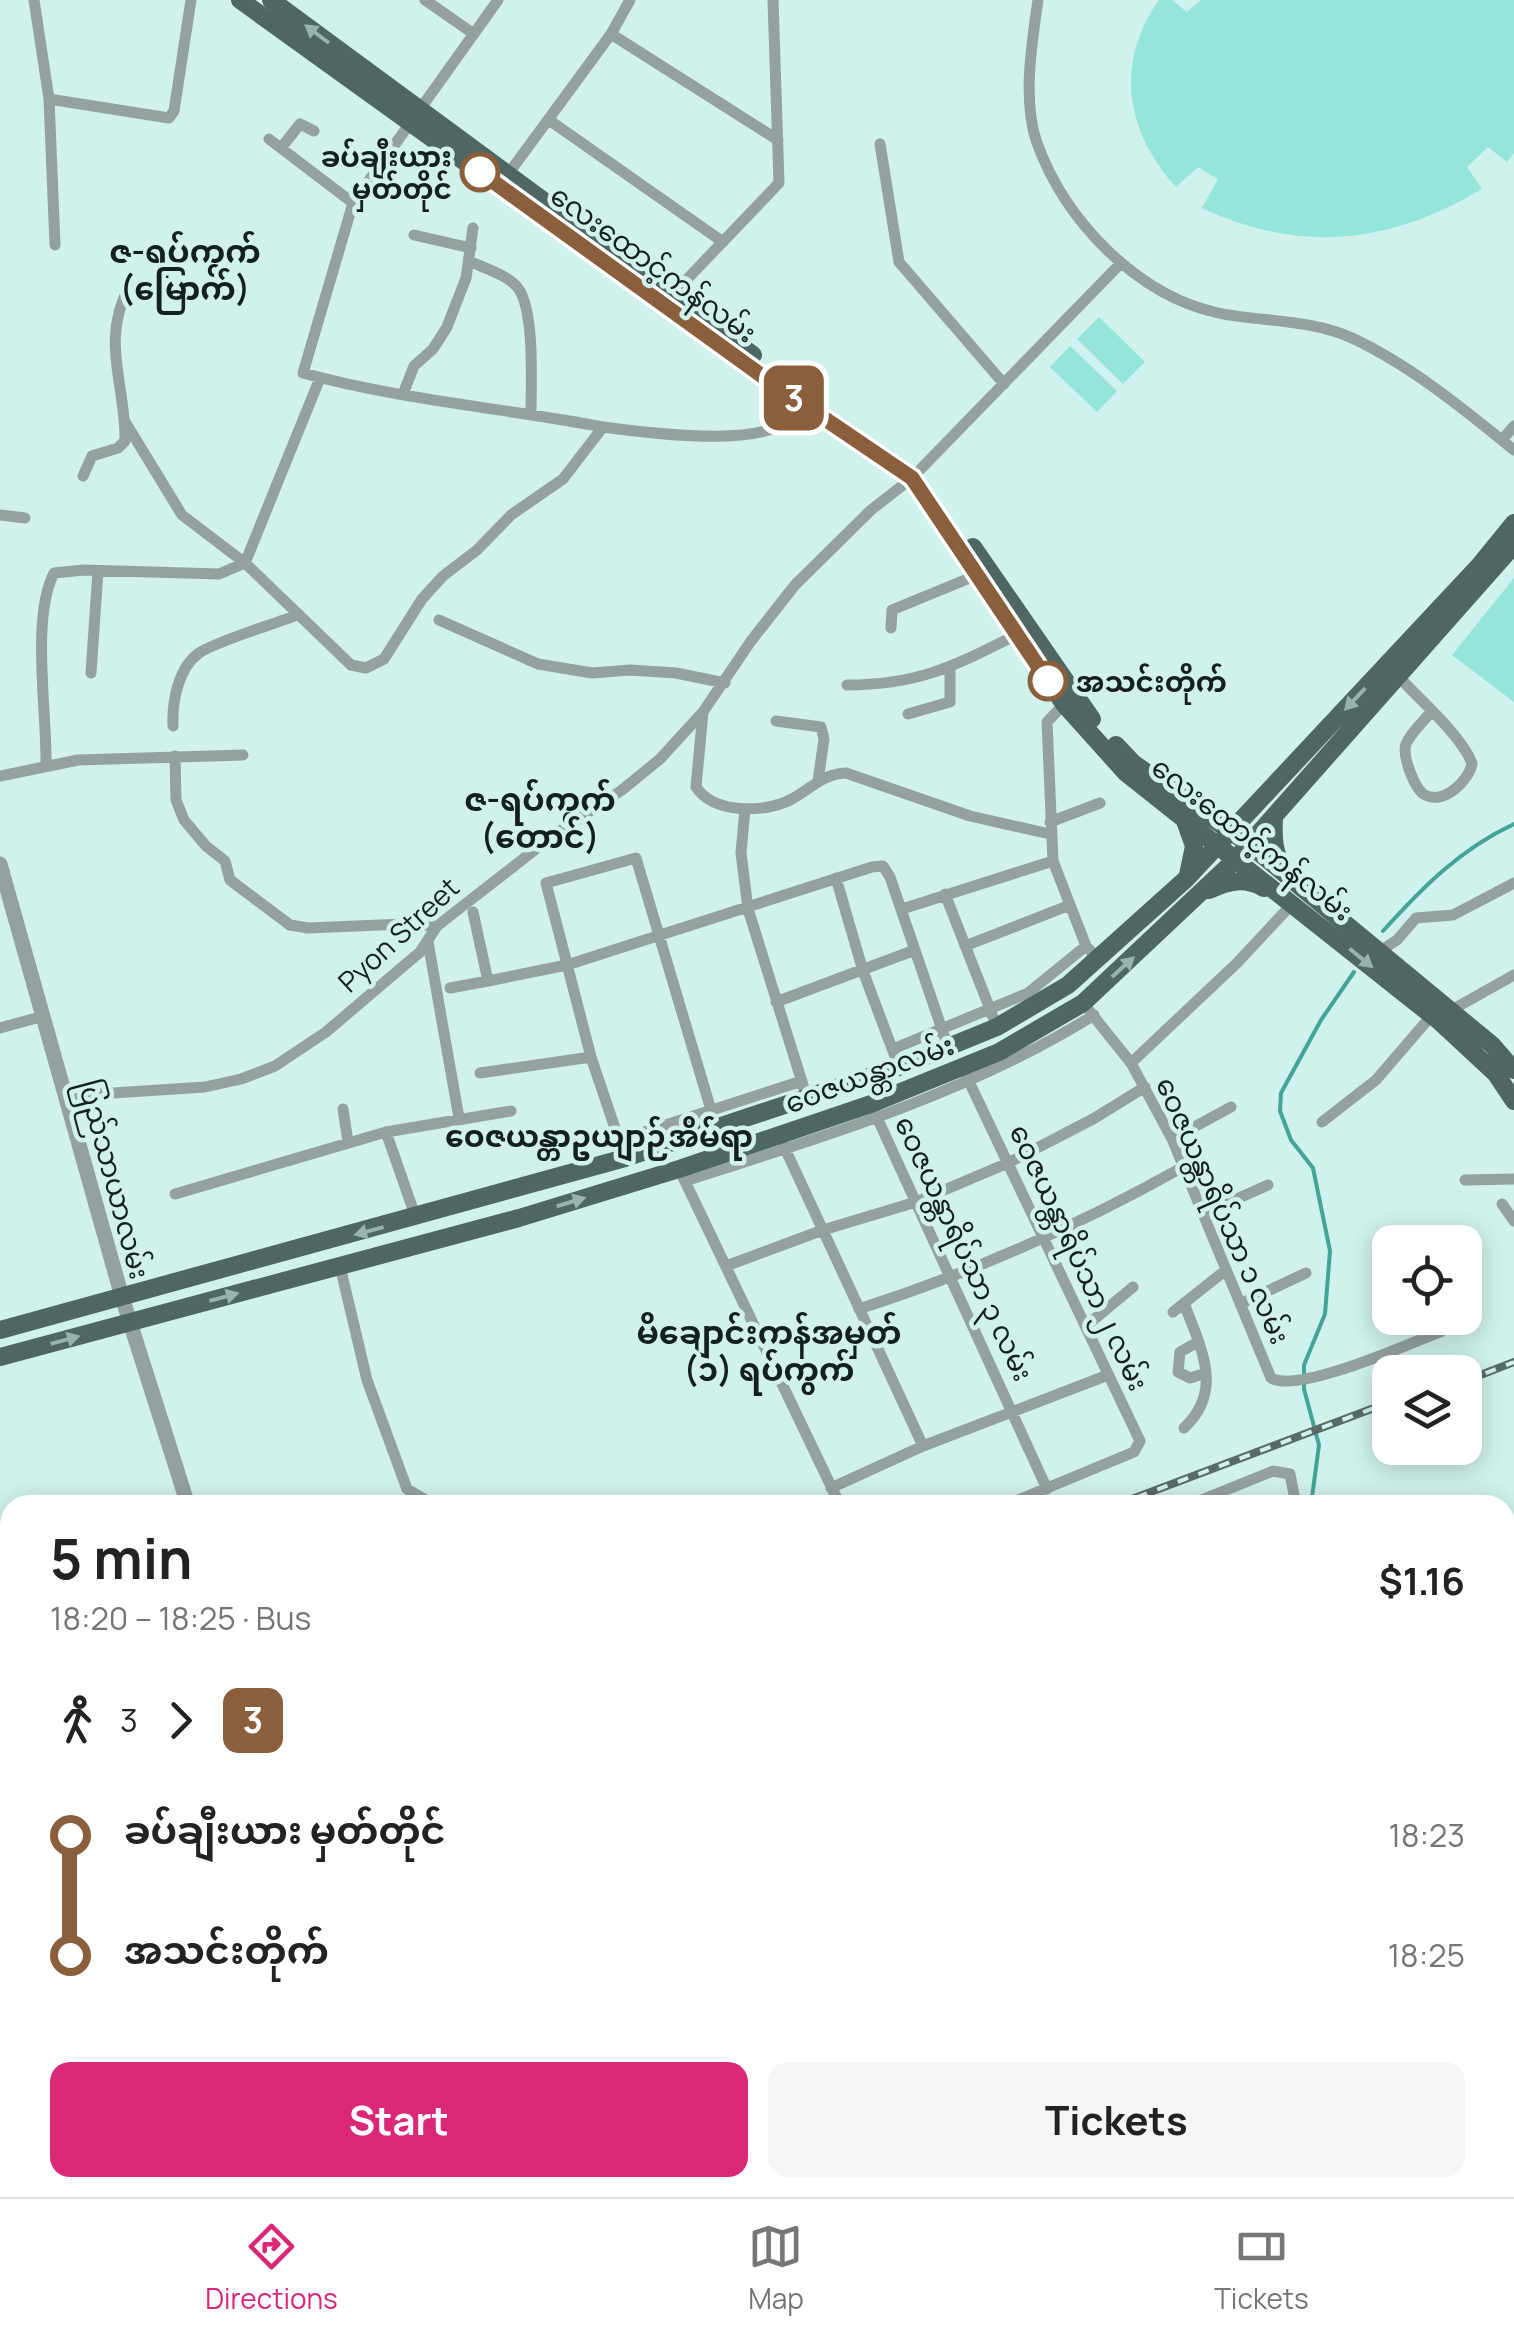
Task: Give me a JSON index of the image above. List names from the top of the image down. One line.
{"streets":{"main road":["လေးထောင့်ကန်လမ်း","ဝေဇယန္တာလမ်း"],"street":["Pyon Street","ပြည်သာယာလမ်း","ဝေဇယန္တာရိပ်သာ ၁ လမ်း","ဝေဇယန္တာရိပ်သာ ၃ လမ်း","ဝေဇယန္တာရိပ်သာ ၂ လမ်း"]},"crossings":[["လေးထောင့်ကန်လမ်း","Pyon Street"],["လေးထောင့်ကန်လမ်း","ဝေဇယန္တာလမ်း"],["Pyon Street","ပြည်သာယာလမ်း"],["ဝေဇယန္တာလမ်း","ပြည်သာယာလမ်း"],["ဝေဇယန္တာလမ်း","ဝေဇယန္တာရိပ်သာ ၁ လမ်း"],["ဝေဇယန္တာလမ်း","ဝေဇယန္တာရိပ်သာ ၃ လမ်း"],["ဝေဇယန္တာလမ်း","ဝေဇယန္တာရိပ်သာ ၂ လမ်း"],["ဝေဇယန္တာရိပ်သာ ၃ လမ်း","ဝေဇယန္တာရိပ်သာ ၂ လမ်း"]],"districts":["ဇ-ရပ်ကွက် (မြောက်)","ဇ-ရပ်ကွက် (တောင်)","ဝေဇယန္တာဥယျာဉ်အိမ်ရာ","မိချောင်းကန်အမှတ် (၁) ရပ်ကွက်"],"places":["ခပ်ချီးယား မှတ်တိုင်","အသင်းတိုက်"],"lines":["bus line 3"],"page":{"on_map":"3","heading":["5 min","18:20 – 18:25 · Bus","$1.16"],"legs":["3","3"],"list":[{"name":"ခပ်ချီးယား မှတ်တိုင်","value":"18:23"},{"name":"အသင်းတိုက်","value":"18:25"}],"buttons":["Start","Tickets"],"tabs":["Directions","Map","Tickets"]}}
